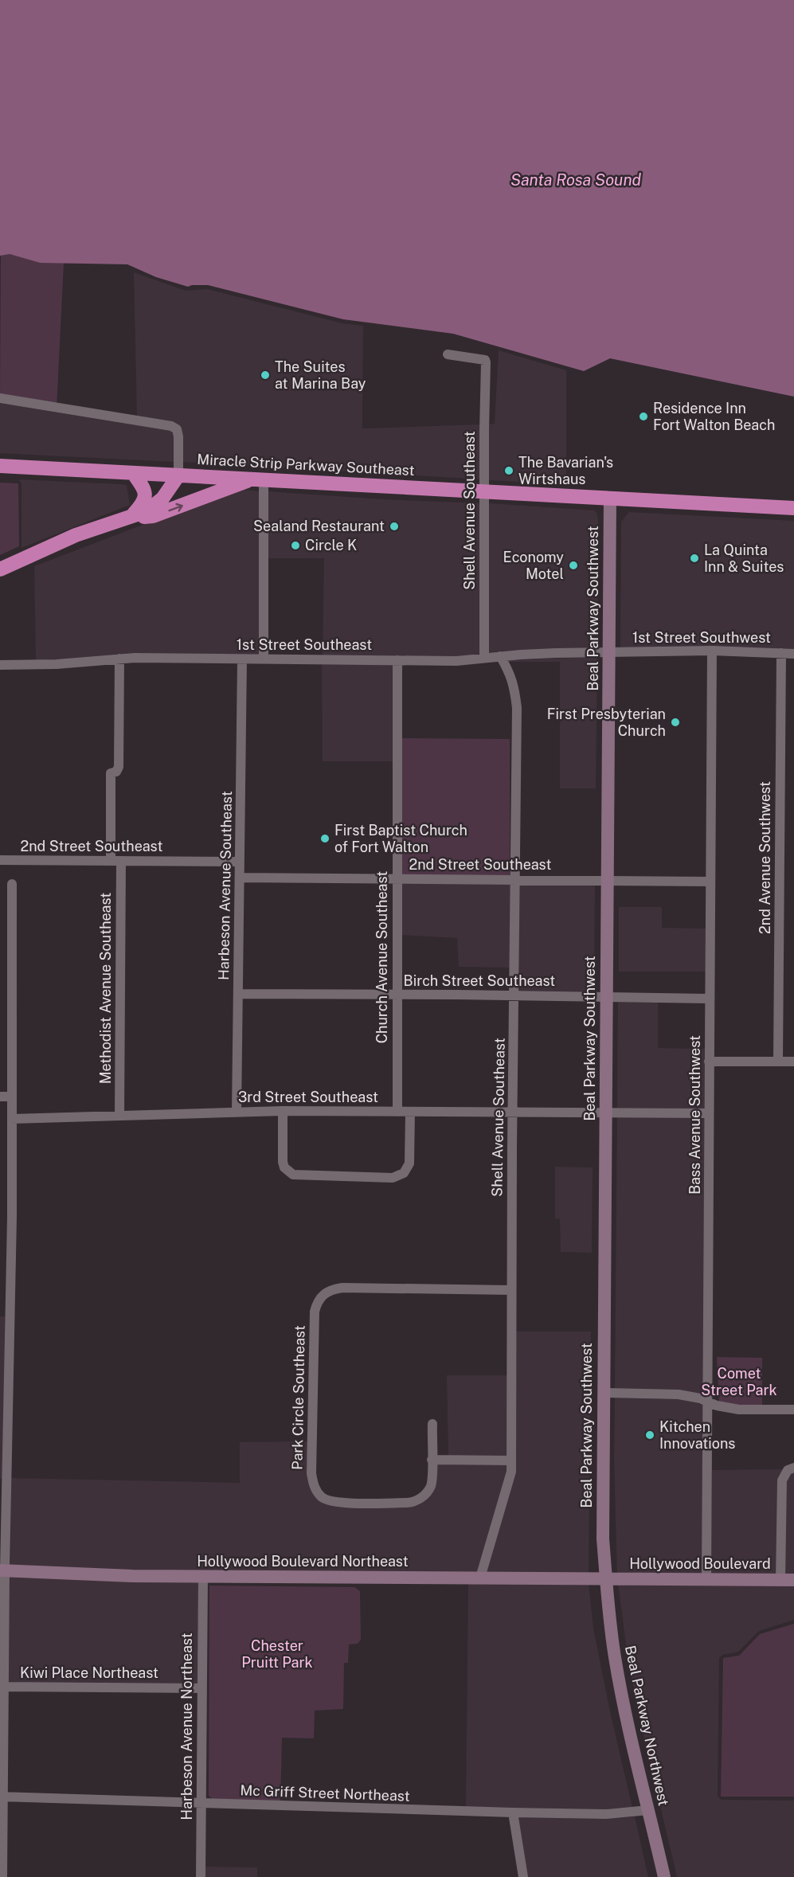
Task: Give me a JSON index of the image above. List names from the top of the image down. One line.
{"streets":{"highway":["Miracle Strip Parkway Southeast"],"main road":["Beal Parkway Southwest","Hollywood Boulevard Northeast","Hollywood Boulevard","Beal Parkway Northwest"],"street":["Shell Avenue Southeast","1st Street Southwest","1st Street Southeast","2nd Street Southeast","2nd Avenue Southwest","Harbeson Avenue Southeast","Church Avenue Southeast","Birch Street Southeast","Methodist Avenue Southeast","3rd Street Southeast","Bass Avenue Southwest","Park Circle Southeast","Kiwi Place Northeast","Harbeson Avenue Northeast","Mc Griff Street Northeast"]},"crossings":[["Miracle Strip Parkway Southeast","Shell Avenue Southeast"],["Miracle Strip Parkway Southeast","Beal Parkway Southwest"],["Shell Avenue Southeast","1st Street Southeast"],["Shell Avenue Southeast","2nd Street Southeast"],["Shell Avenue Southeast","Birch Street Southeast"],["Shell Avenue Southeast","3rd Street Southeast"],["Shell Avenue Southeast","Park Circle Southeast"],["Shell Avenue Southeast","Hollywood Boulevard Northeast"],["Beal Parkway Southwest","1st Street Southwest"],["Beal Parkway Southwest","1st Street Southeast"],["Beal Parkway Southwest","2nd Street Southeast"],["Beal Parkway Southwest","Birch Street Southeast"],["Beal Parkway Southwest","3rd Street Southeast"],["Beal Parkway Southwest","Hollywood Boulevard Northeast"],["Beal Parkway Southwest","Hollywood Boulevard"],["Beal Parkway Southwest","Beal Parkway Northwest"],["1st Street Southwest","1st Street Southeast"],["1st Street Southwest","2nd Avenue Southwest"],["1st Street Southwest","Bass Avenue Southwest"],["1st Street Southeast","Harbeson Avenue Southeast"],["1st Street Southeast","Church Avenue Southeast"],["2nd Street Southeast","Harbeson Avenue Southeast"],["2nd Street Southeast","Church Avenue Southeast"],["2nd Street Southeast","Methodist Avenue Southeast"],["2nd Street Southeast","Bass Avenue Southwest"],["Harbeson Avenue Southeast","Birch Street Southeast"],["Harbeson Avenue Southeast","3rd Street Southeast"],["Church Avenue Southeast","Birch Street Southeast"],["Church Avenue Southeast","3rd Street Southeast"],["Birch Street Southeast","Bass Avenue Southwest"],["Methodist Avenue Southeast","3rd Street Southeast"],["3rd Street Southeast","Bass Avenue Southwest"],["Bass Avenue Southwest","Hollywood Boulevard"],["Hollywood Boulevard Northeast","Hollywood Boulevard"],["Hollywood Boulevard Northeast","Beal Parkway Northwest"],["Hollywood Boulevard Northeast","Harbeson Avenue Northeast"],["Hollywood Boulevard","Beal Parkway Northwest"],["Kiwi Place Northeast","Harbeson Avenue Northeast"],["Beal Parkway Northwest","Mc Griff Street Northeast"],["Harbeson Avenue Northeast","Mc Griff Street Northeast"]],"water":["Santa Rosa Sound"],"parks":["Comet Street Park","Chester Pruitt Park"],"places":["The Suites at Marina Bay","Residence Inn Fort Walton Beach","The Bavarian's Wirtshaus","Sealand Restaurant","Circle K","La Quinta Inn & Suites","Economy Motel","First Presbyterian Church","First Baptist Church of Fort Walton","Kitchen Innovations"]}
